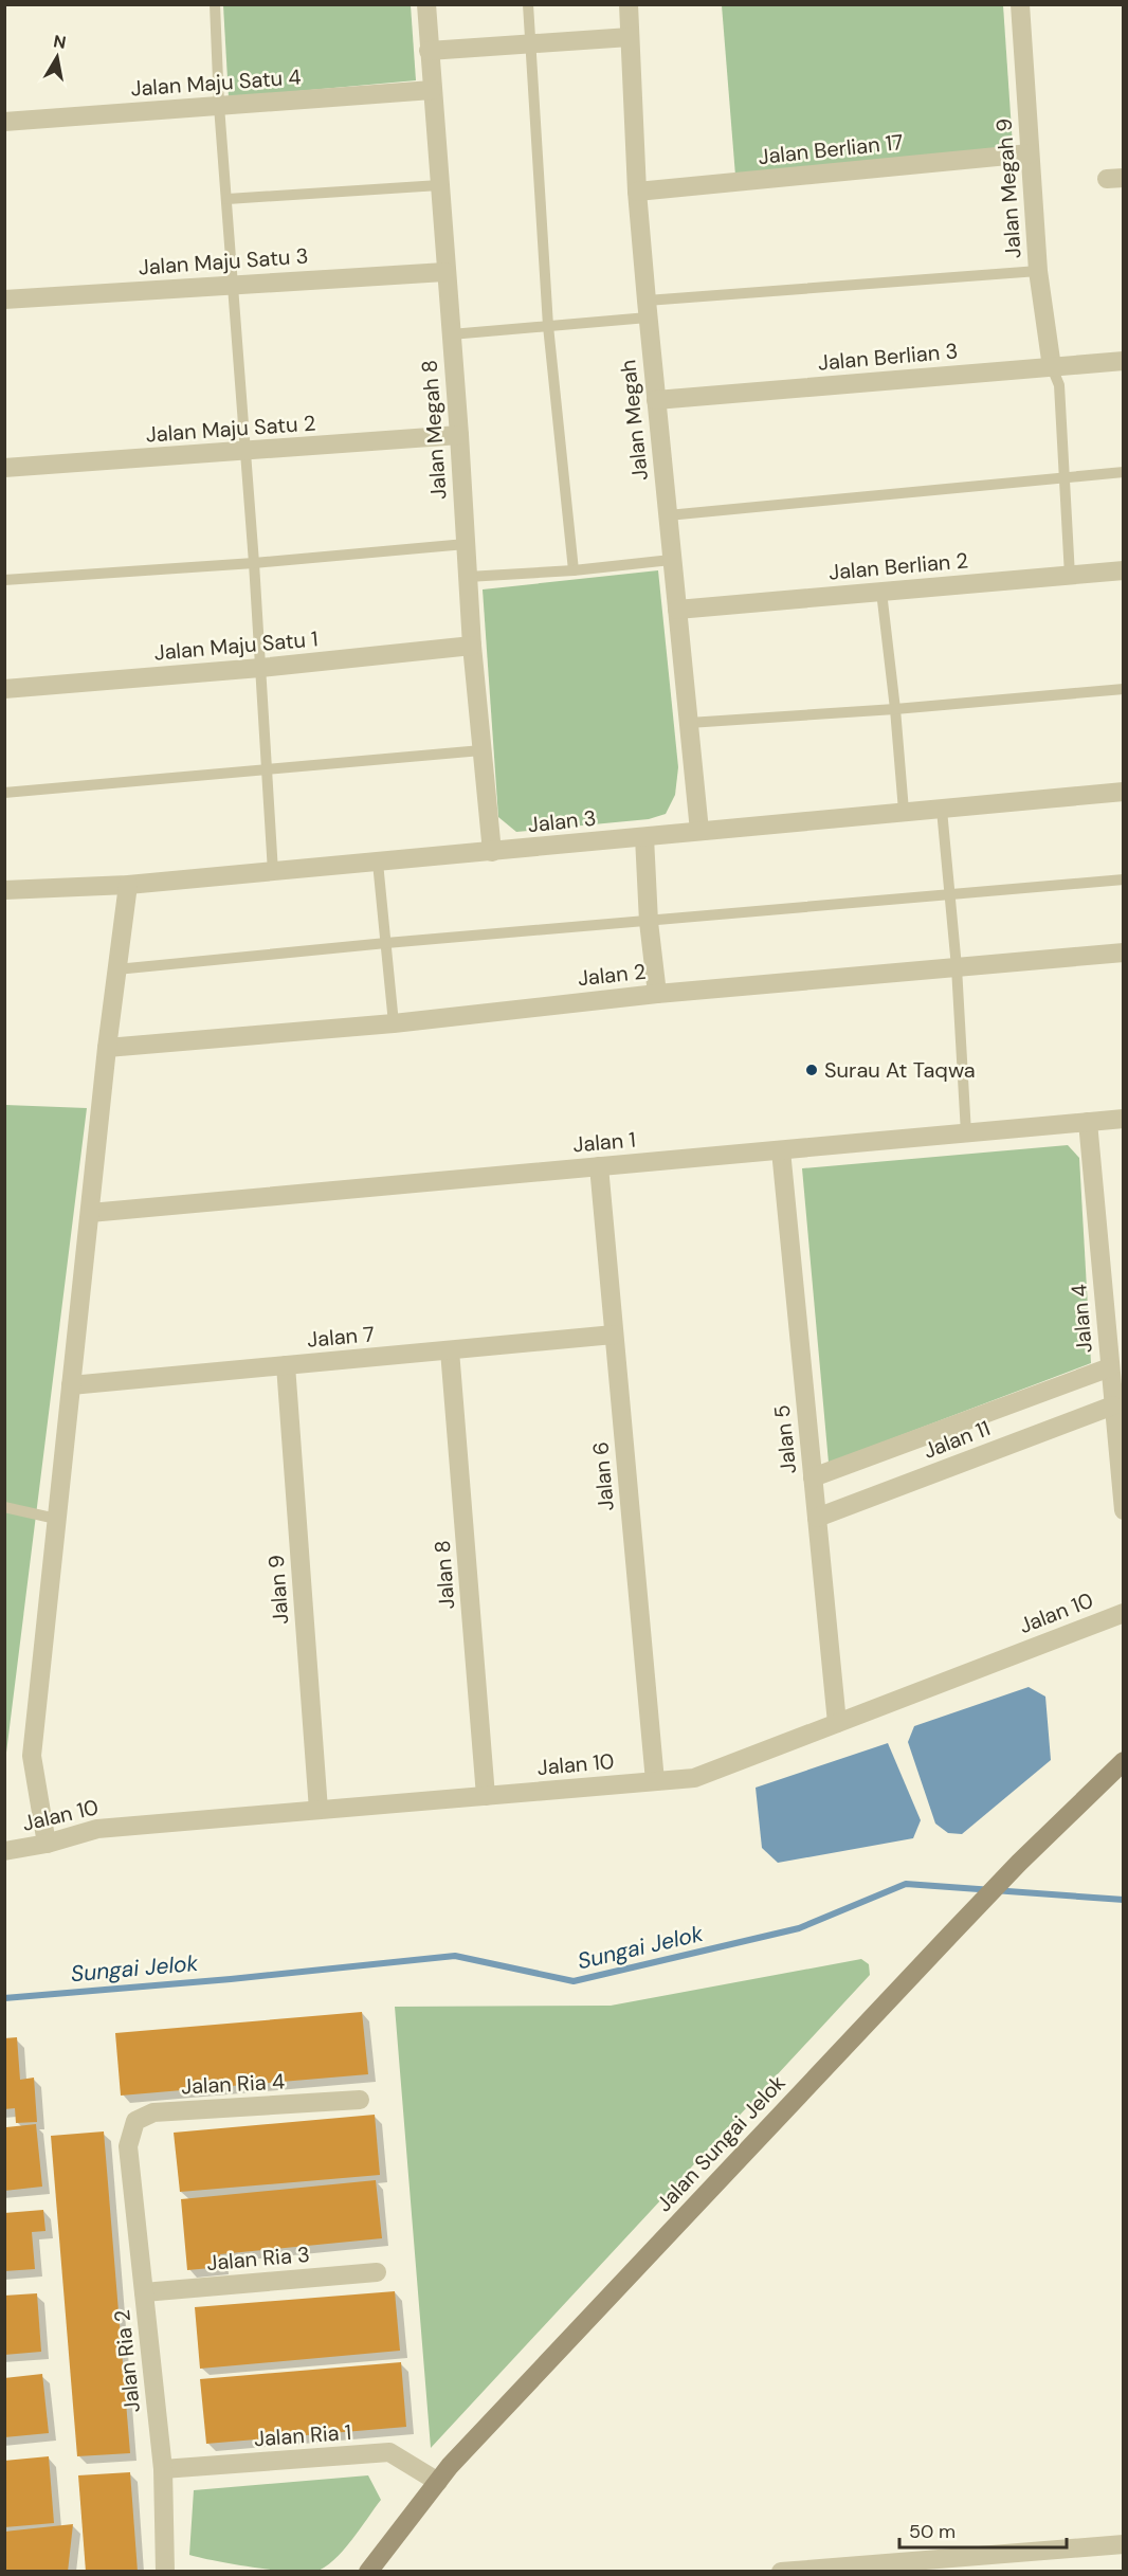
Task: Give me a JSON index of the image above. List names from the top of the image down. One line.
{"streets":{"street":["Jalan Maju Satu 4","Jalan Berlian 17","Jalan Megah 9","Jalan Maju Satu 3","Jalan Berlian 3","Jalan Megah","Jalan Maju Satu 2","Jalan Megah 8","Jalan Berlian 2","Jalan Maju Satu 1","Jalan 3","Jalan 2","Jalan 1","Jalan 4","Jalan 7","Jalan 5","Jalan 11","Jalan 6","Jalan 8","Jalan 9","Jalan 10","Jalan Ria 4","Jalan Sungai Jelok","Jalan Ria 3","Jalan Ria 2","Jalan Ria 1"]},"crossings":[["Jalan Maju Satu 4","Jalan Megah 8"],["Jalan Berlian 17","Jalan Megah 9"],["Jalan Berlian 17","Jalan Megah"],["Jalan Megah 9","Jalan Berlian 3"],["Jalan Maju Satu 3","Jalan Megah 8"],["Jalan Berlian 3","Jalan Megah"],["Jalan Megah","Jalan Berlian 2"],["Jalan Megah","Jalan 3"],["Jalan Maju Satu 2","Jalan Megah 8"],["Jalan Megah 8","Jalan Maju Satu 1"],["Jalan Megah 8","Jalan 3"],["Jalan 1","Jalan 4"],["Jalan 1","Jalan 5"],["Jalan 1","Jalan 6"],["Jalan 4","Jalan 11"],["Jalan 7","Jalan 6"],["Jalan 7","Jalan 8"],["Jalan 7","Jalan 9"],["Jalan 5","Jalan 11"],["Jalan 5","Jalan 10"],["Jalan 6","Jalan 10"],["Jalan 8","Jalan 10"],["Jalan 9","Jalan 10"],["Jalan Ria 4","Jalan Ria 2"],["Jalan Sungai Jelok","Jalan Ria 1"],["Jalan Ria 3","Jalan Ria 2"],["Jalan Ria 2","Jalan Ria 1"]],"water":["Sungai Jelok"],"places":["Surau At Taqwa"],"scale_bar":"50 m","north":"top"}
